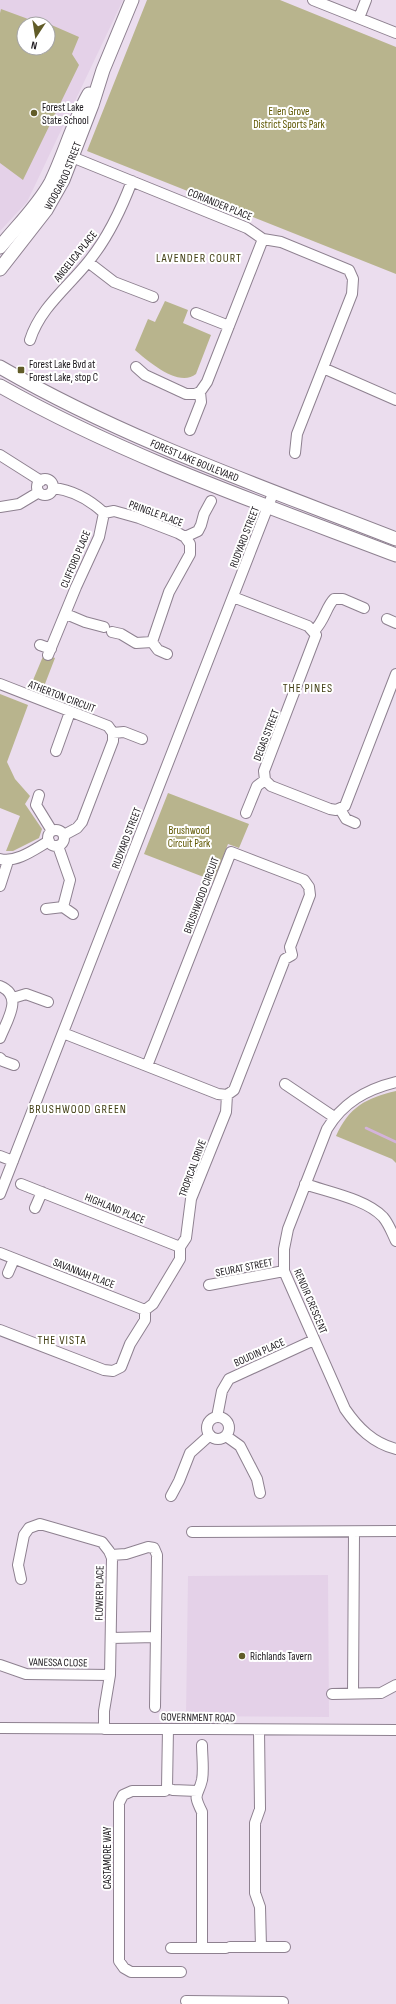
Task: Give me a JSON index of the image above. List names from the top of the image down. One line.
{"streets":{"main road":["WOOGAROO STREET","FOREST LAKE BOULEVARD"],"street":["CORIANDER PLACE","ANGELICA PLACE","PRINGLE PLACE","RUDYARD STREET","CLIFFORD PLACE","ATHERTON CIRCUIT","DEGAS STREET","BRUSHWOOD CIRCUIT","TROPICAL DRIVE","HIGHLAND PLACE","SEURAT STREET","SAVANNAH PLACE","RENOIR CRESCENT","BOUDIN PLACE","FLOWER PLACE","VANESSA CLOSE","GOVERNMENT ROAD","CASTAMORE WAY"]},"crossings":[["WOOGAROO STREET","CORIANDER PLACE"],["CORIANDER PLACE","ANGELICA PLACE"],["FOREST LAKE BOULEVARD","RUDYARD STREET"],["PRINGLE PLACE","CLIFFORD PLACE"],["BRUSHWOOD CIRCUIT","TROPICAL DRIVE"],["TROPICAL DRIVE","HIGHLAND PLACE"],["TROPICAL DRIVE","SAVANNAH PLACE"],["SEURAT STREET","RENOIR CRESCENT"],["RENOIR CRESCENT","BOUDIN PLACE"],["FLOWER PLACE","VANESSA CLOSE"],["FLOWER PLACE","GOVERNMENT ROAD"]],"districts":["LAVENDER COURT","THE PINES","BRUSHWOOD GREEN","THE VISTA"],"parks":["Ellen Grove District Sports Park","Brushwood Circuit Park"],"places":{"other":["Forest Lake State School","Richlands Tavern"],"transit":["Forest Lake Bvd at Forest Lake, stop C"]},"north":"bottom"}
